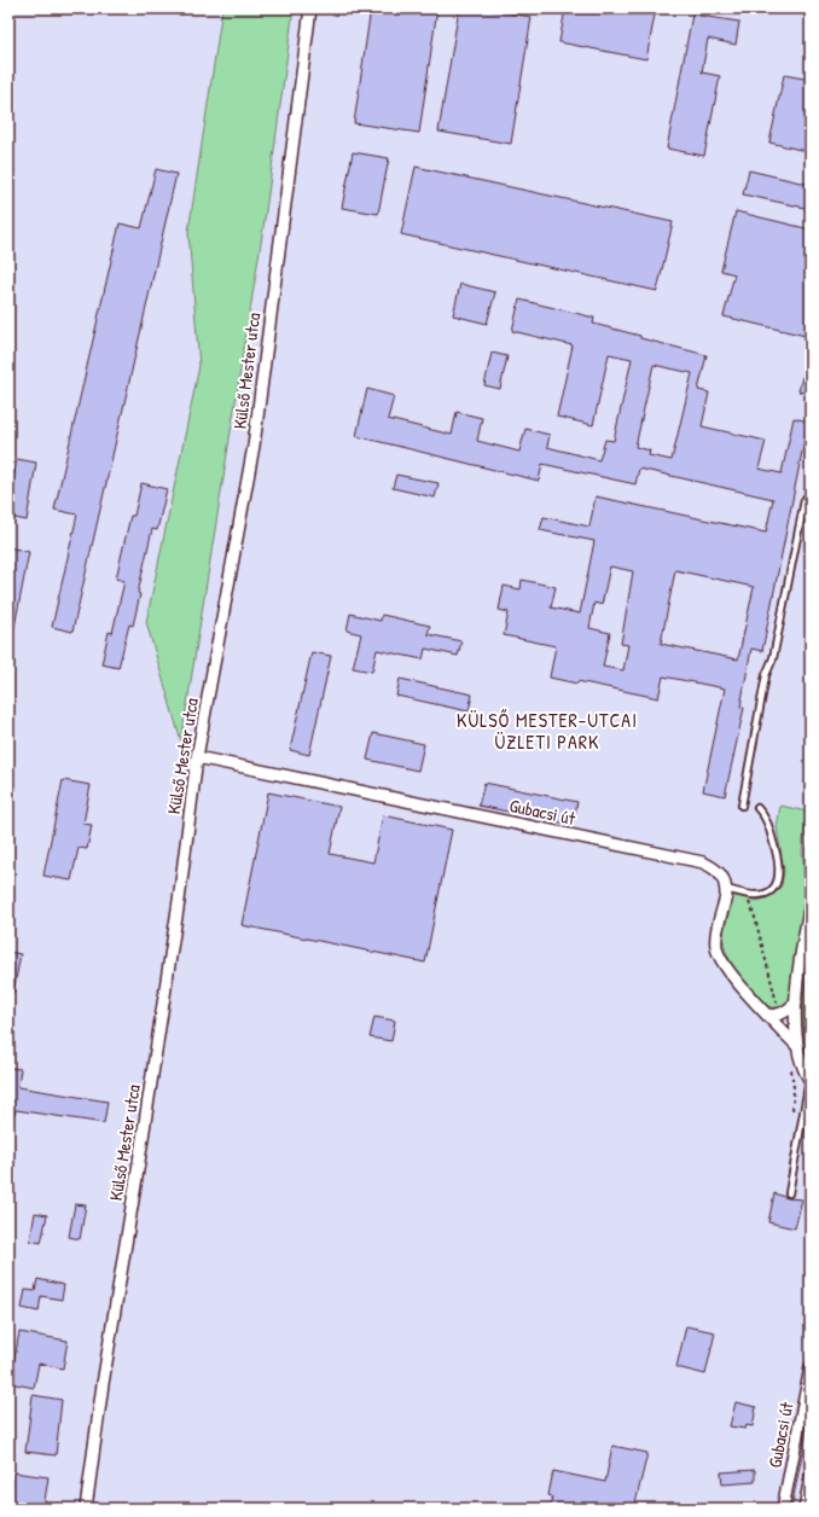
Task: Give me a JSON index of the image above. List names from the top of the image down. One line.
{"streets":{"street":["Külső Mester utca","Gubacsi út"]},"crossings":[["Külső Mester utca","Gubacsi út"]],"districts":["KÜLSŐ MESTER-UTCAI ÜZLETI PARK"]}
